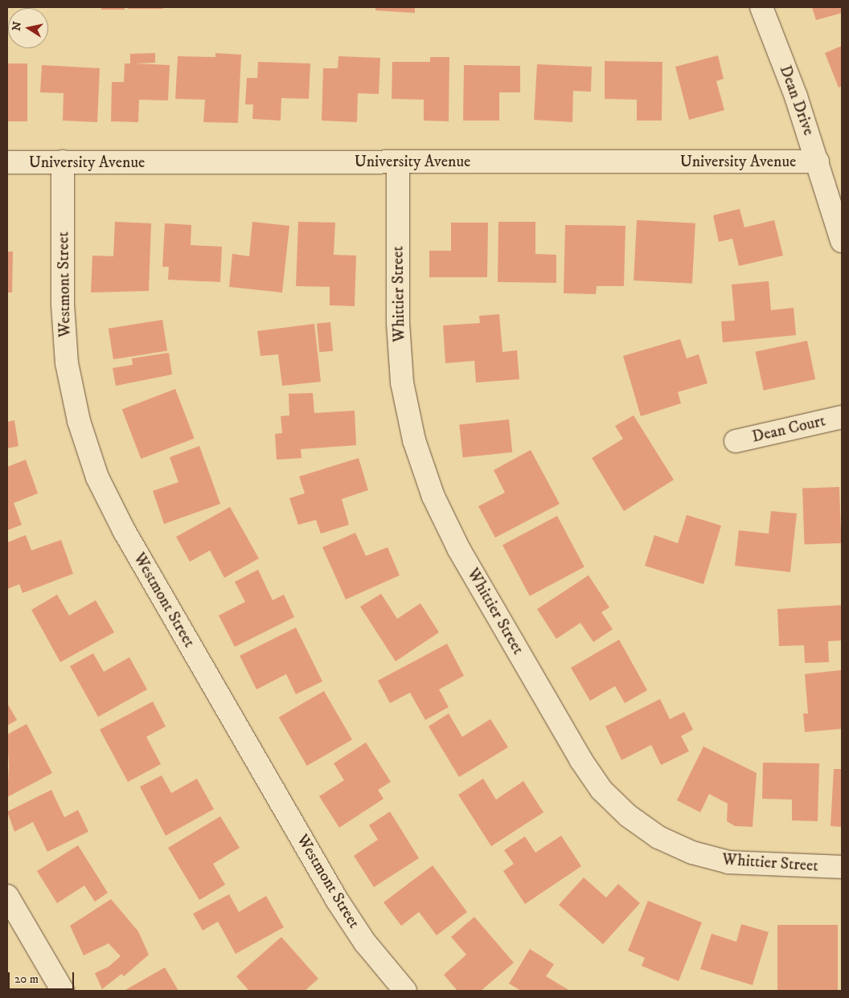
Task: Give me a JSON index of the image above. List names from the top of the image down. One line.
{"streets":{"street":["Dean Drive","University Avenue","Westmont Street","Whittier Street","Dean Court"]},"crossings":[["Dean Drive","University Avenue"],["University Avenue","Westmont Street"],["University Avenue","Whittier Street"]],"scale_bar":"20 m","north":"left"}
